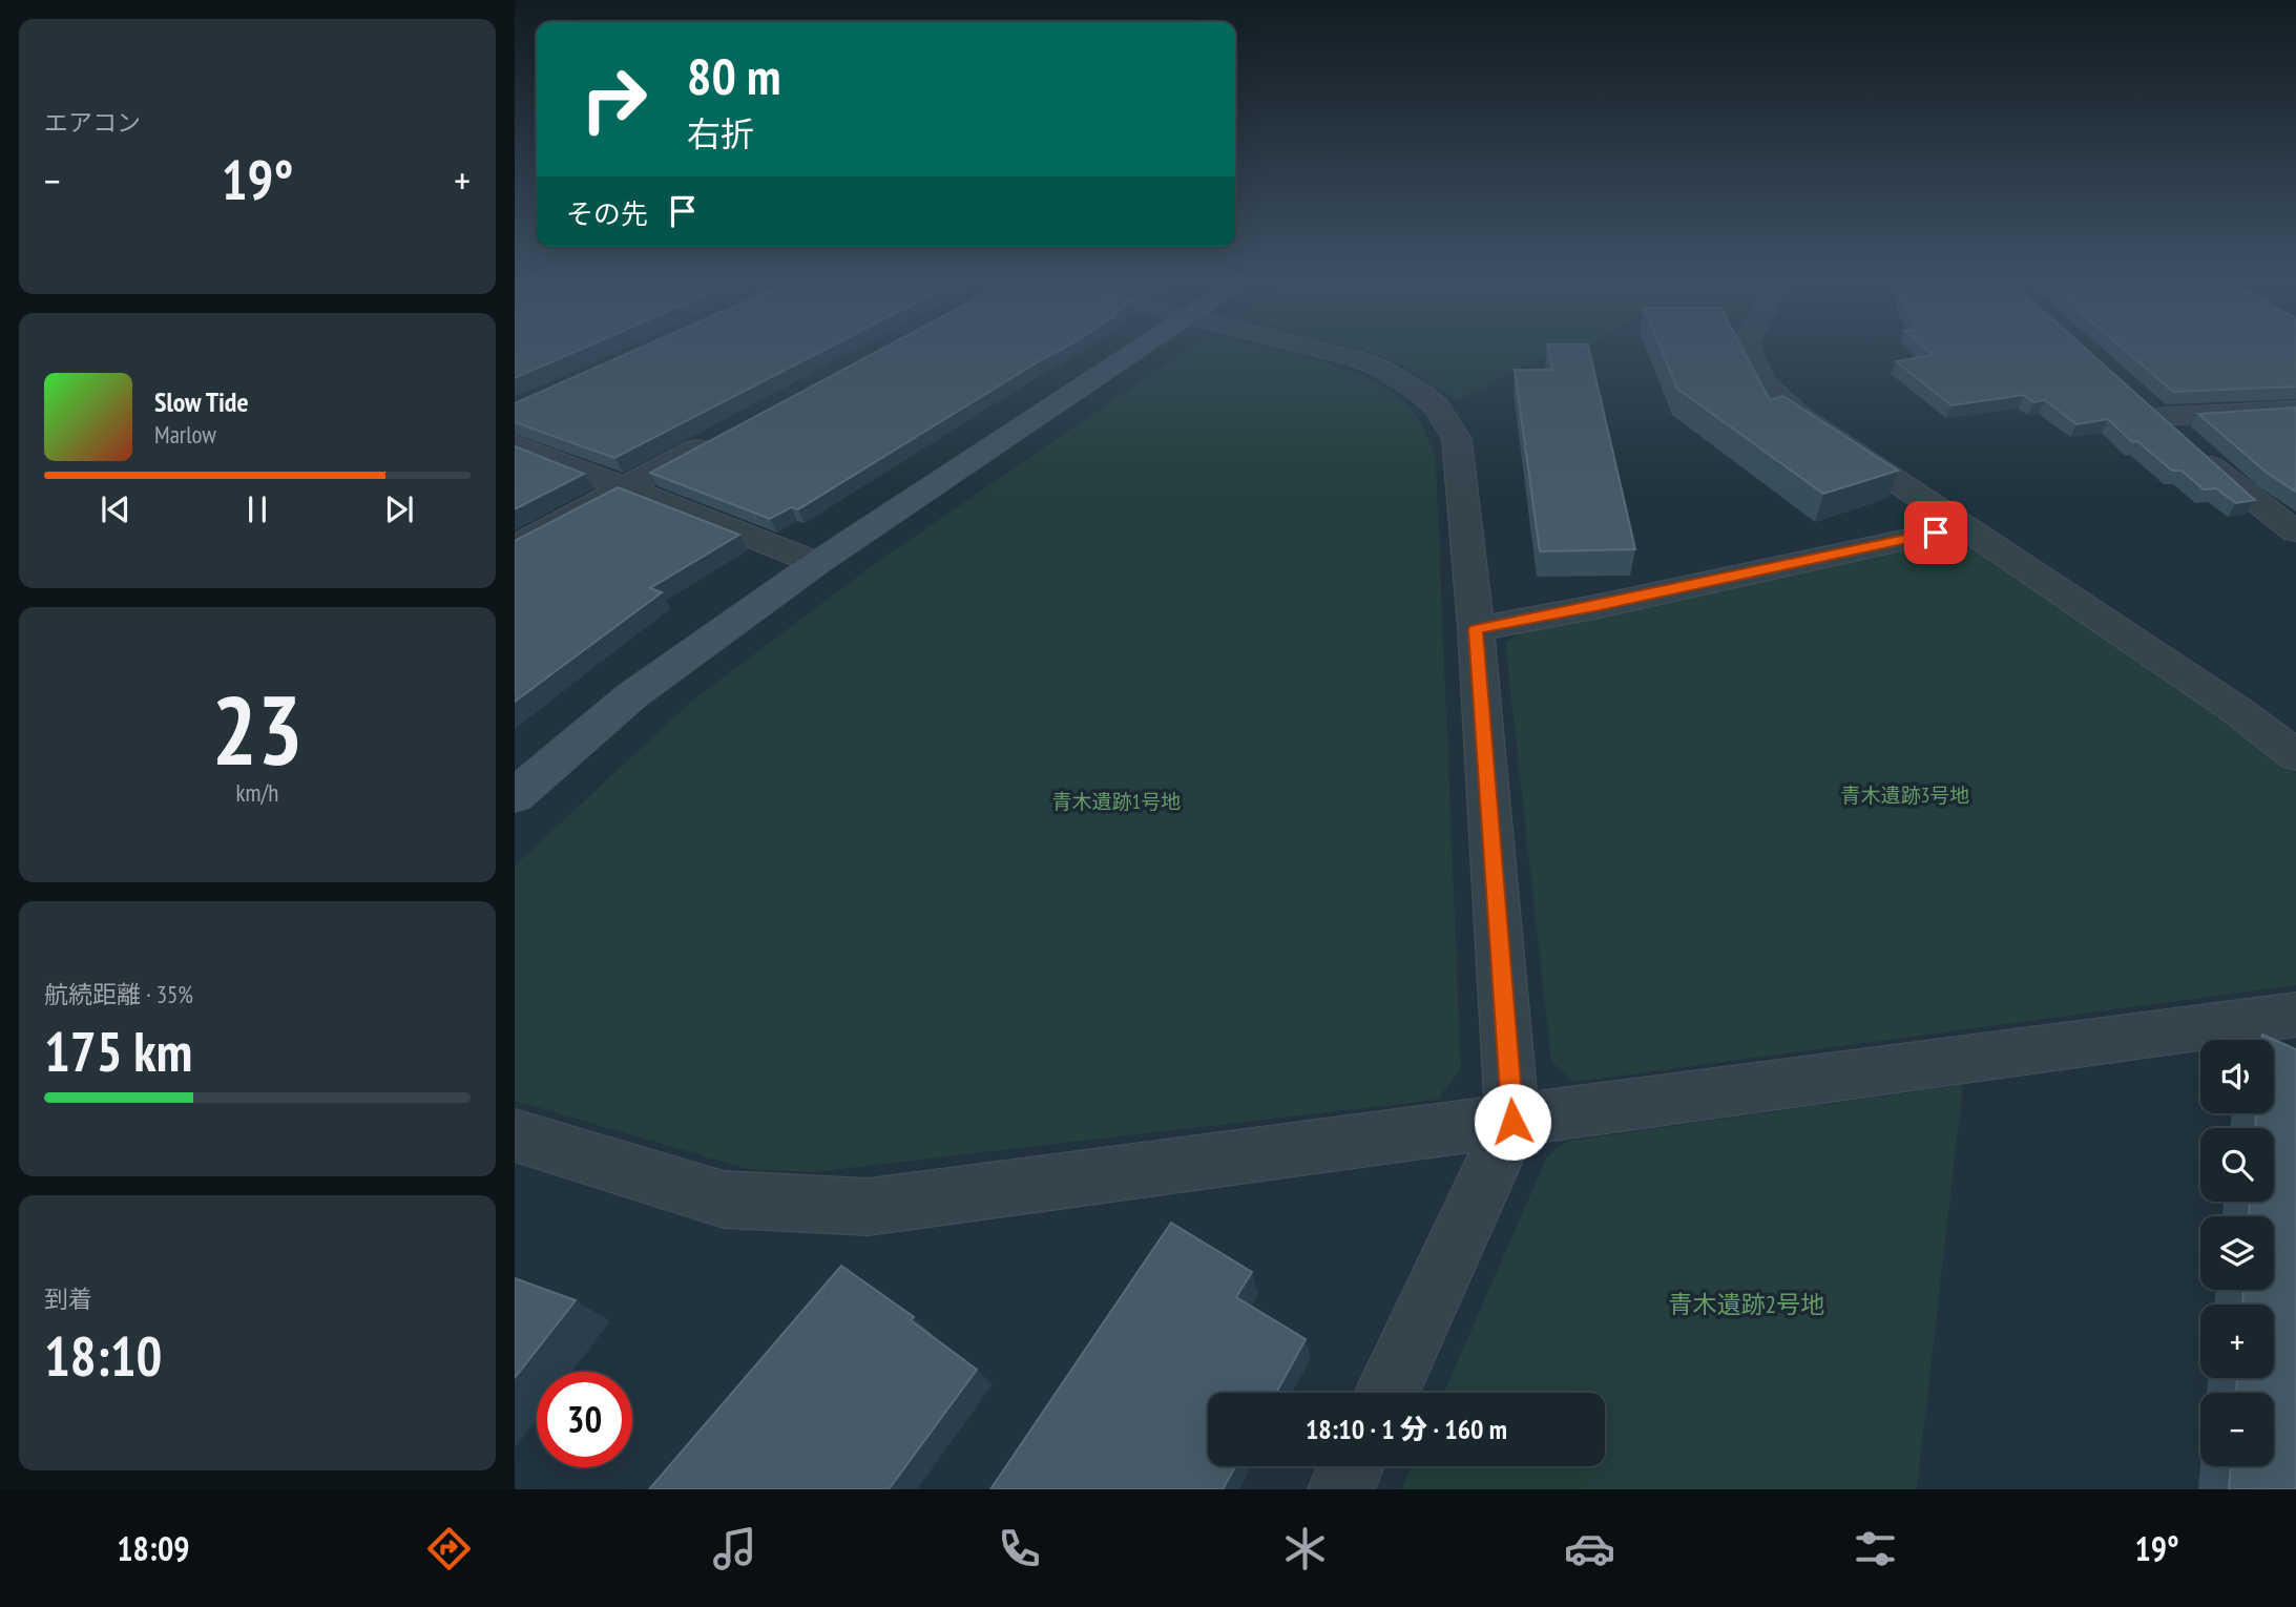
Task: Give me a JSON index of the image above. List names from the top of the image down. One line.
{"parks":["青木遺跡3号地","青木遺跡1号地","青木遺跡2号地"],"page":{"tile":["エアコン",["23","km/h"],["航続距離 · 35%","175 km"],["到着","18:10"]],"turn":["80 m","右折"],"heat":["−","19°","+"],"then":"その先","song":["Slow Tide","Marlow"],"map_buttons":["+","−"],"limit":"30","trip":"18:10 · 1 分 · 160 m","tabs":["18:09","19°"]}}
